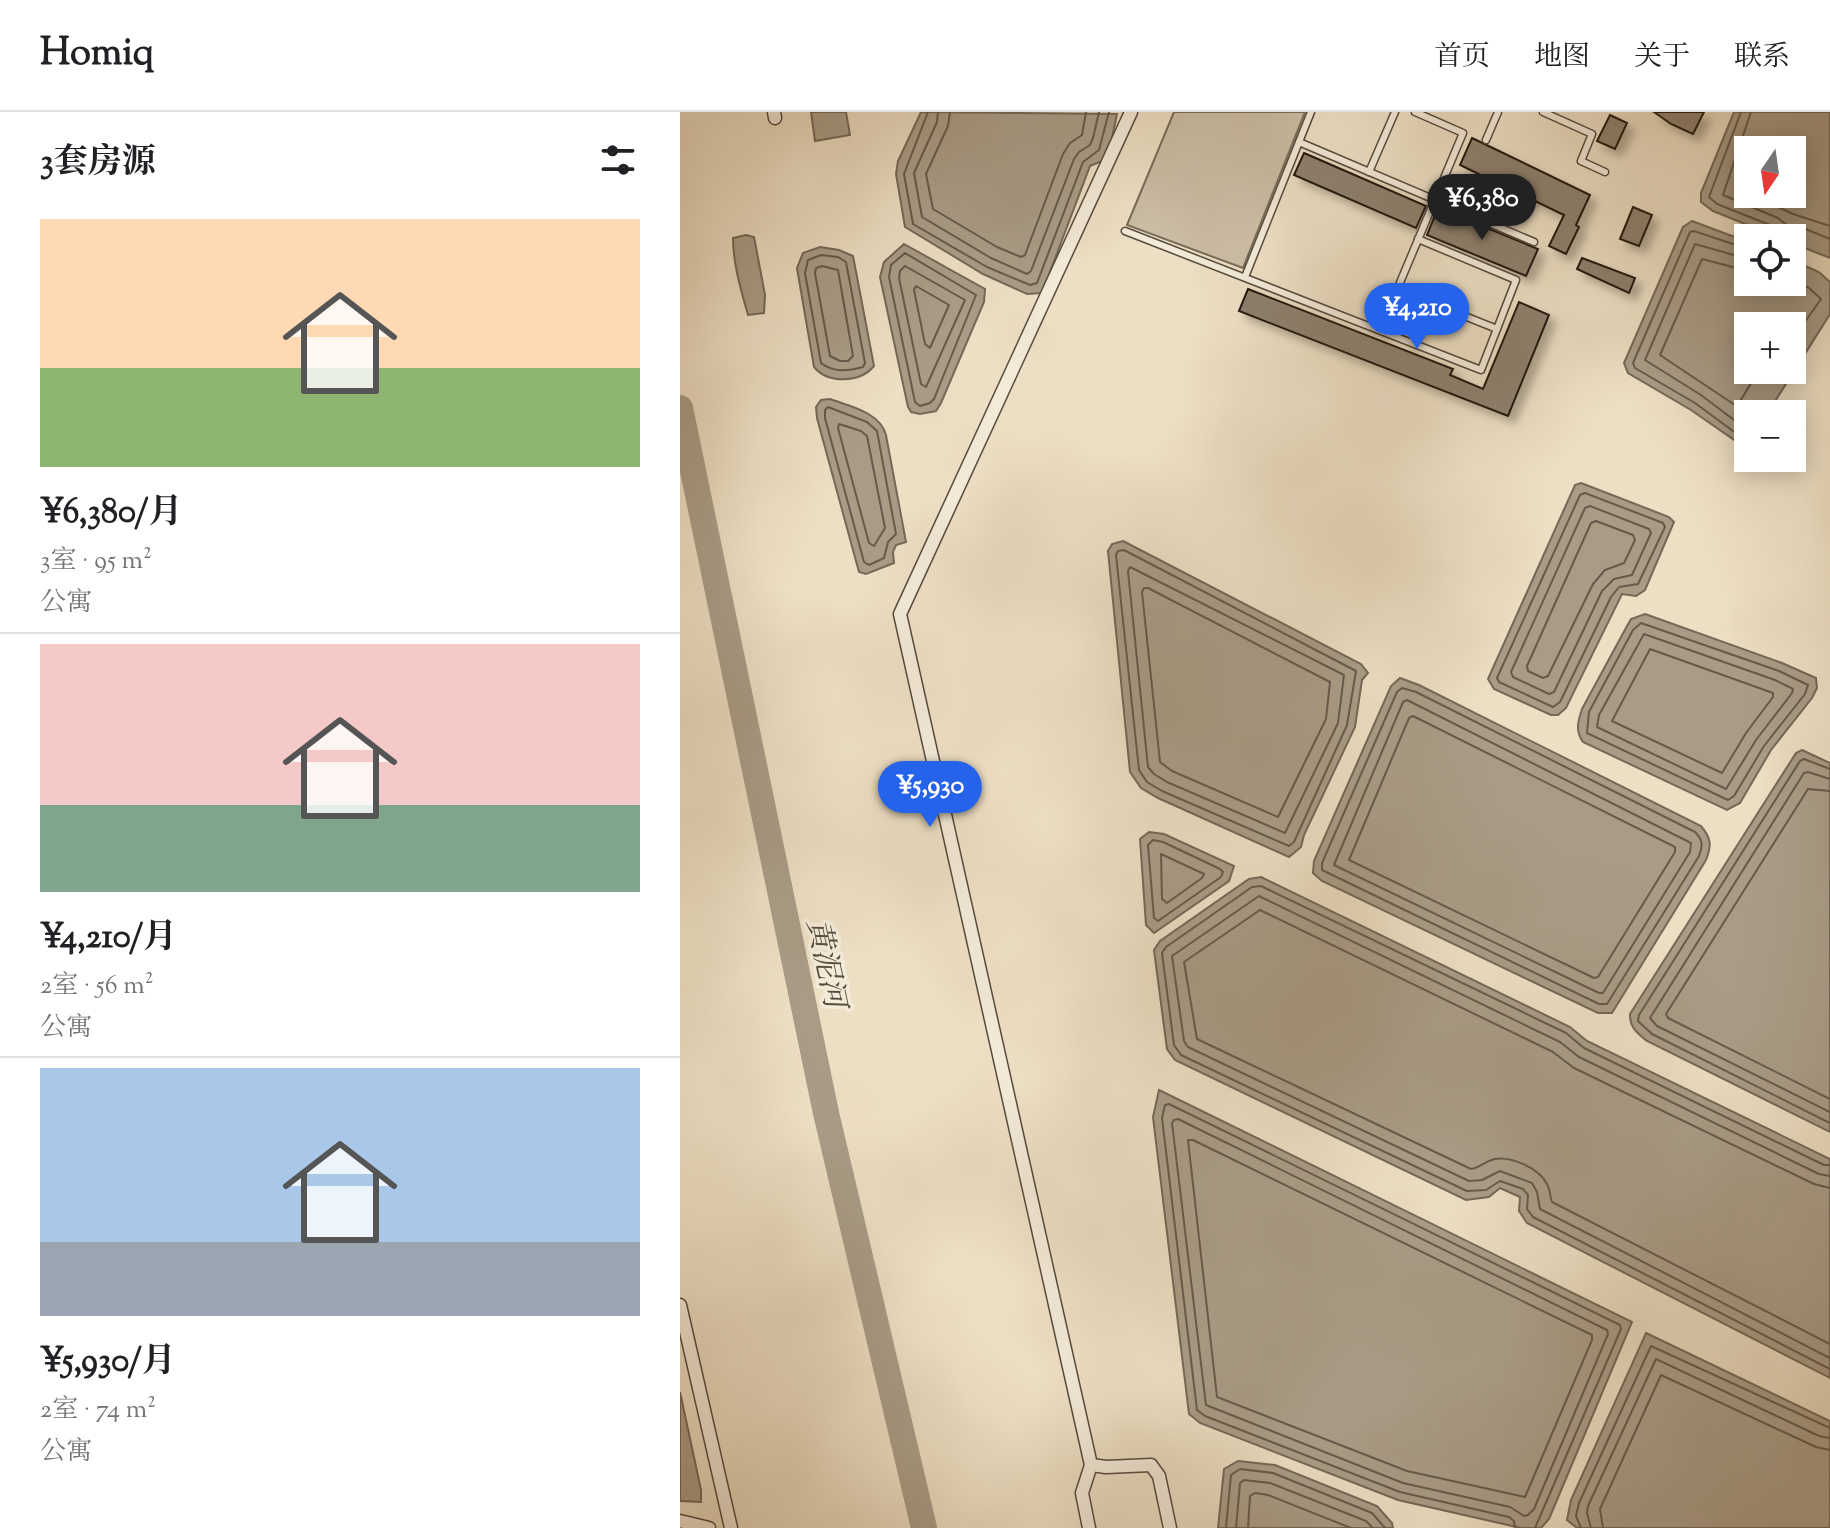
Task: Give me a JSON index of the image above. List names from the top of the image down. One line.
{"water":["黄泥河"],"north":"bottom","page":{"header":"Homiq","nav":["首页","地图","关于","联系"],"heading":"3套房源","map_buttons":["+","−"],"price":["¥6,380","¥4,210","¥5,930"],"list":[{"name":"¥6,380/月","note":"3室 · 95 m² · 公寓"},{"name":"¥4,210/月","note":"2室 · 56 m² · 公寓"},{"name":"¥5,930/月","note":"2室 · 74 m² · 公寓"}]}}
